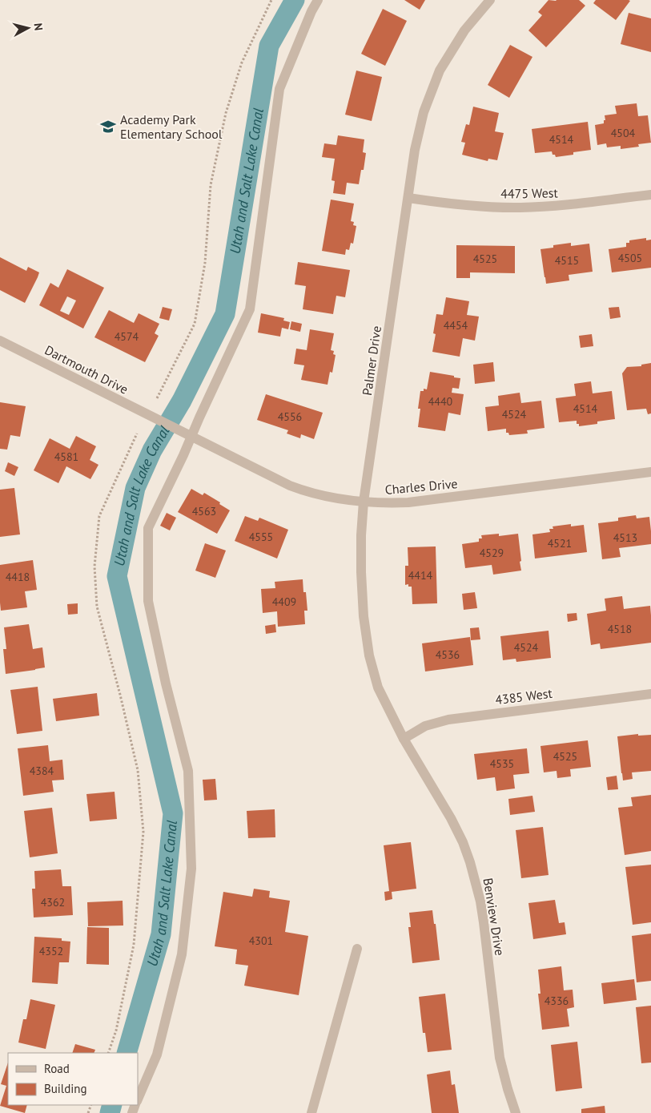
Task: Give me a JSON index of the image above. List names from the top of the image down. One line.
{"streets":{"street":["4475 West","Palmer Drive","Dartmouth Drive","Charles Drive","4385 West","Benview Drive"]},"crossings":[["4475 West","Palmer Drive"],["Palmer Drive","Charles Drive"],["Palmer Drive","4385 West"],["Palmer Drive","Benview Drive"],["Dartmouth Drive","Charles Drive"],["4385 West","Benview Drive"]],"water":["Utah and Salt Lake Canal"],"places":{"school or university":["Academy Park Elementary School"]},"house_numbers":["4504","4514","4505","4525","4515","4454","4574","4440","4514","4524","4556","4581","4563","4555","4513","4521","4529","4414","4418","4409","4518","4524","4536","4525","4535","4384","4362","4301","4352","4336"],"legend":["Road","Building"],"north":"right"}
